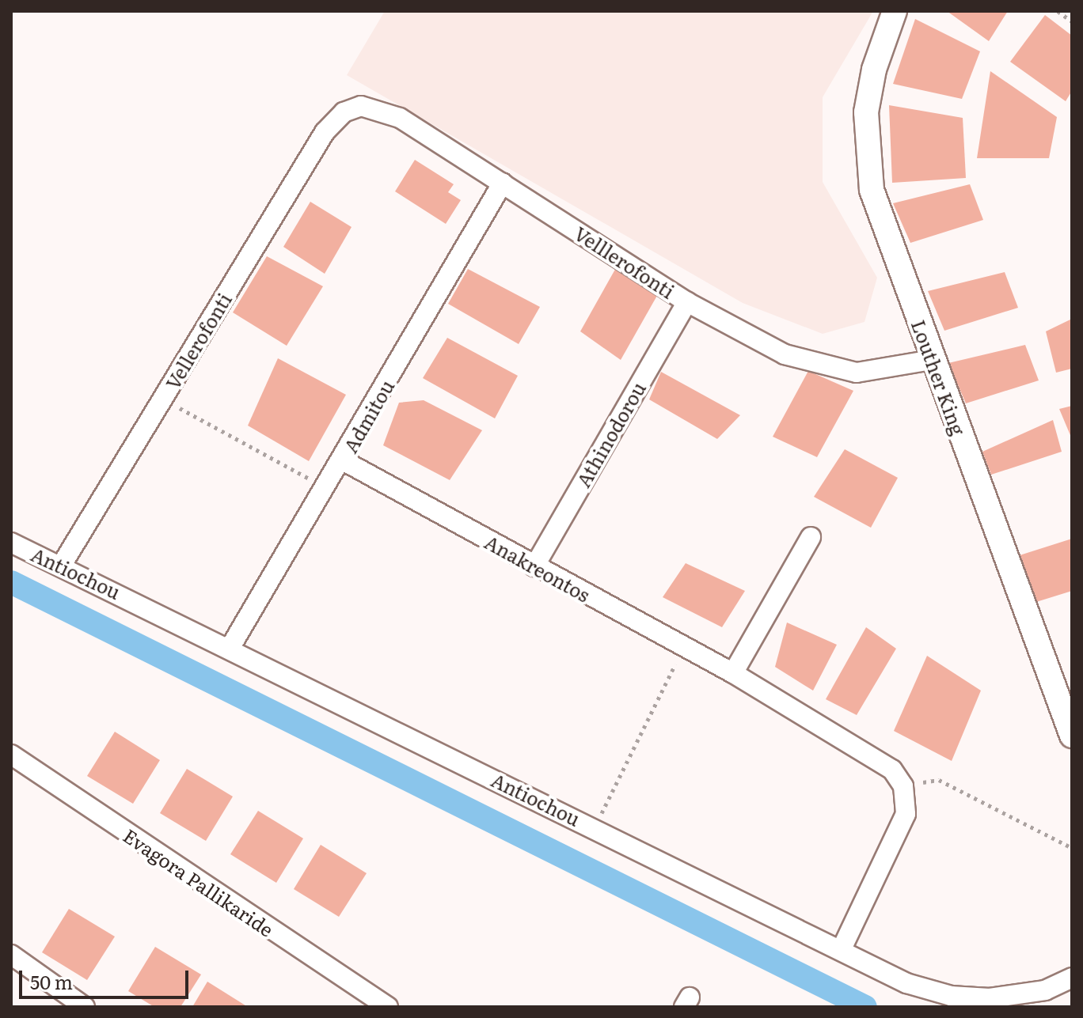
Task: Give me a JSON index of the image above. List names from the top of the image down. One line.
{"streets":{"street":["Velllerofonti","Vellerofonti","Louther King","Admitou","Athinodorou","Anakreontos","Antiochou","Evagora Pallikaride"]},"crossings":[["Velllerofonti","Vellerofonti"],["Velllerofonti","Louther King"],["Velllerofonti","Admitou"],["Velllerofonti","Athinodorou"],["Vellerofonti","Antiochou"],["Admitou","Anakreontos"],["Admitou","Antiochou"],["Athinodorou","Anakreontos"]],"scale_bar":"50 m"}
